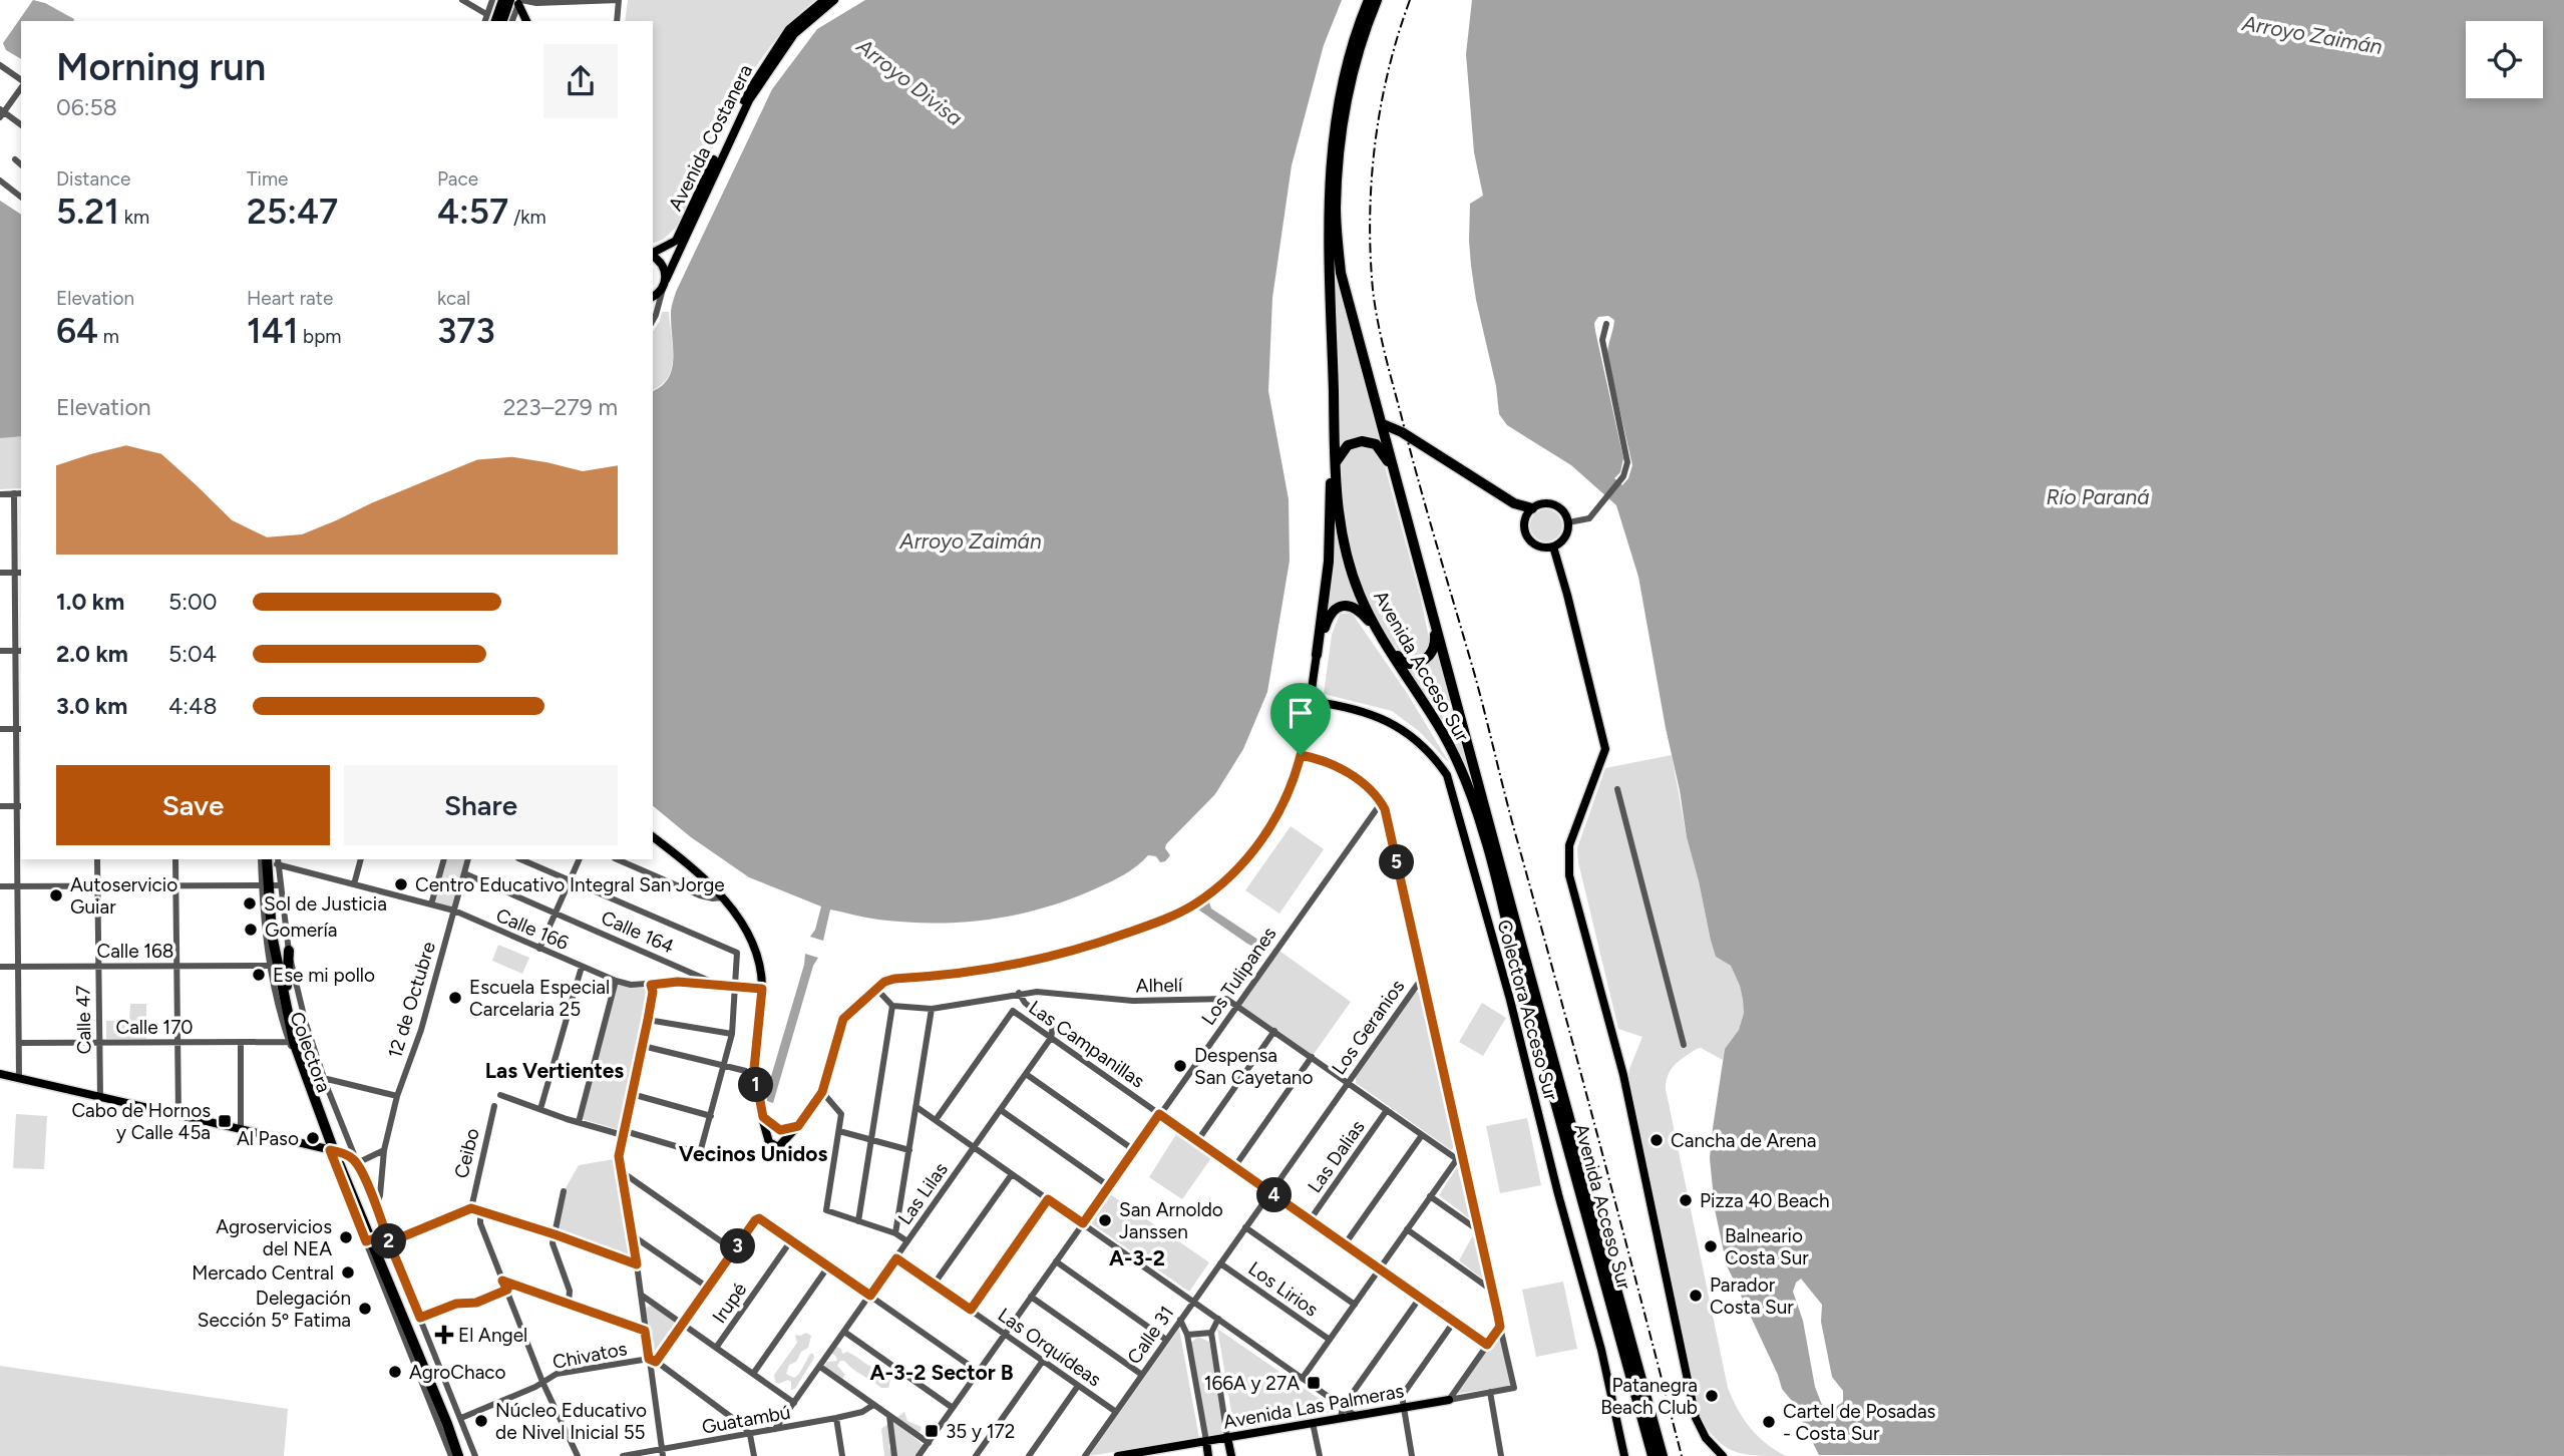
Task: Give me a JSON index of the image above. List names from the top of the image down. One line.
{"streets":{"highway":["Avenida Acceso Sur"],"main road":["Avenida Costanera","Colectora Acceso Sur","Avenida Las Palmeras"],"street":["Calle 166","Calle 164","Calle 168","Los Tulipanes","Alhelí","12 de Octubre","Calle 47","Calle 170","Los Geranios","Las Campanillas","Colectora","Ceibo","Las Dalias","Las Lilas","Los Lirios","Irupé","Calle 31","Las Orquídeas","Chivatos","Guatambú"]},"crossings":[["Calle 166","Calle 164"],["Calle 166","12 de Octubre"],["Calle 164","12 de Octubre"],["Calle 168","Calle 47"],["Calle 168","Colectora"],["Los Tulipanes","Alhelí"],["Los Tulipanes","Las Campanillas"],["Los Tulipanes","Las Orquídeas"],["Alhelí","Los Geranios"],["Alhelí","Las Dalias"],["12 de Octubre","Colectora"],["Calle 47","Calle 170"],["Calle 170","Colectora"],["Los Geranios","Las Campanillas"],["Los Geranios","Los Lirios"],["Los Geranios","Calle 31"],["Las Campanillas","Las Dalias"],["Las Campanillas","Las Lilas"],["Colectora","Chivatos"],["Las Lilas","Las Orquídeas"],["Las Lilas","Guatambú"],["Calle 31","Las Orquídeas"]],"districts":["Las Vertientes","Vecinos Unidos","A-3-2","A-3-2 Sector B"],"water":["Arroyo Zaimán","Arroyo Divisa","Río Paraná"],"places":{"other":["Centro Educativo Integral San Jorge","Autoservicio Guiar","Sol de Justicia","Gomería","Ese mi pollo","Escuela Especial Carcelaria 25","Despensa San Cayetano","Al Paso","Cancha de Arena","Pizza 40 Beach","San Arnoldo Janssen","Agroservicios del NEA","Balneario Costa Sur","Mercado Central","Parador Costa Sur","Delegación Sección 5º Fatima","AgroChaco","Patanegra Beach Club","Núcleo Educativo de Nivel Inicial 55","Cartel de Posadas - Costa Sur"],"transit":["Cabo de Hornos y Calle 45a","166A y 27A","35 y 172"],"health":["El Angel"]},"page":{"heading":["Morning run","06:58"],"stats":[["Distance","5.21 km"],["Time","25:47"],["Pace","4:57 /km"],["Elevation","64 m"],["Heart rate","141 bpm"],["kcal","373"]],"chart":["Elevation","223–279 m"],"list":[{"name":"1.0 km","note":"5:00"},{"name":"2.0 km","note":"5:04"},{"name":"3.0 km","note":"4:48"}],"buttons":["Save","Share"],"pins":["5","1","4","2","3"]}}
